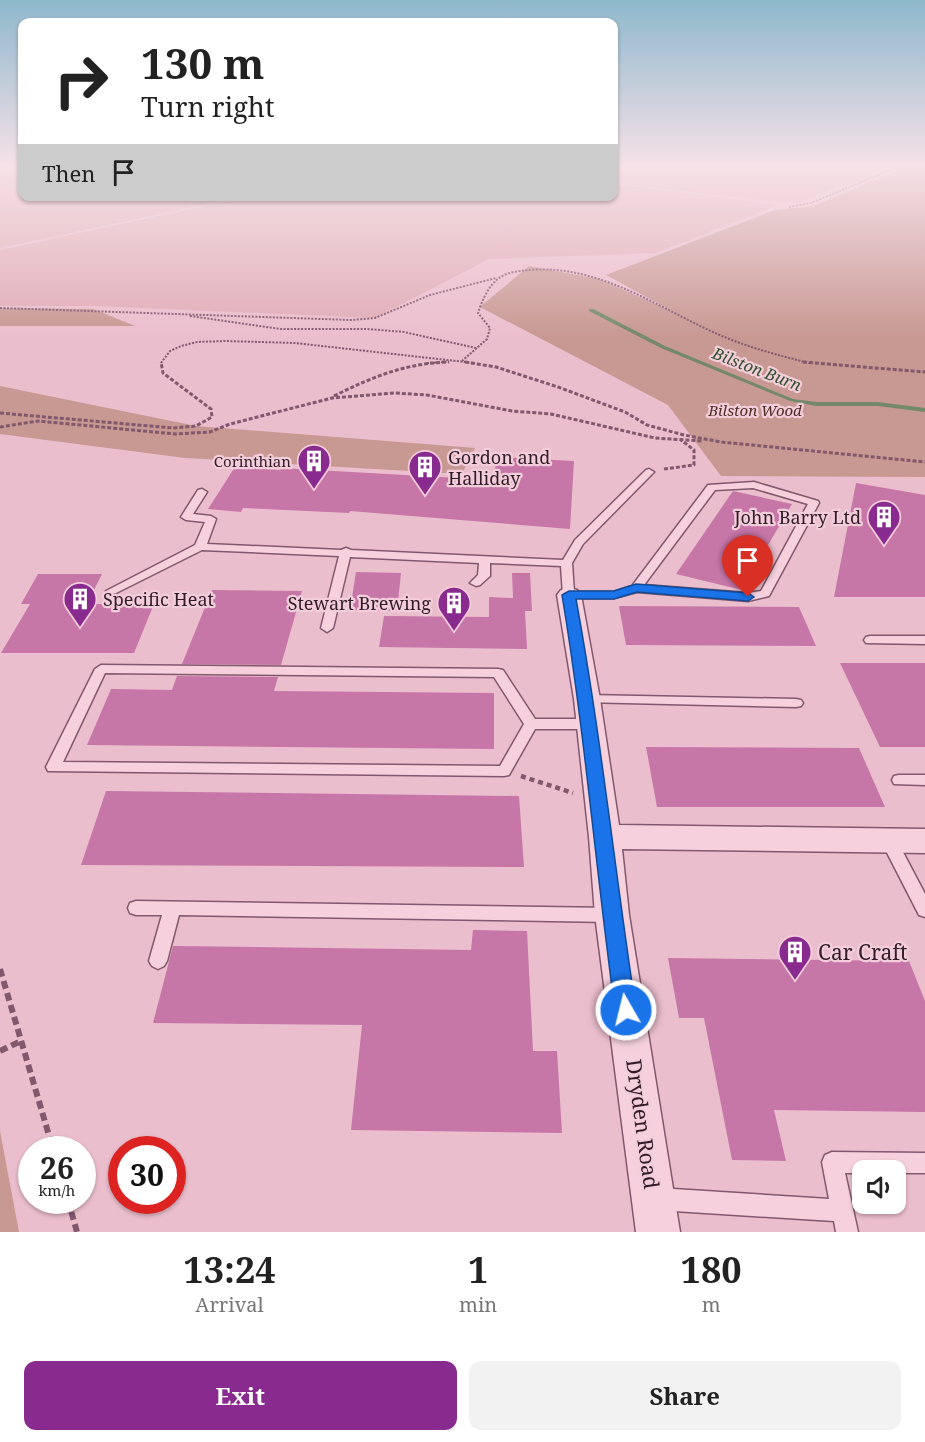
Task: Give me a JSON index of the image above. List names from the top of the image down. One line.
{"streets":{"street":["Dryden Road"]},"water":["Bilston Burn"],"parks":["Bilston Wood"],"places":{"building":["Corinthian","Gordon and Halliday","John Barry Ltd","Specific Heat","Stewart Brewing","Car Craft"]},"page":{"turn":["130 m","Turn right"],"then":"Then","speed":"26 km/h","limit":"30","eta":["13:24","Arrival","1","min","180","m"],"buttons":["Exit","Share"]}}
